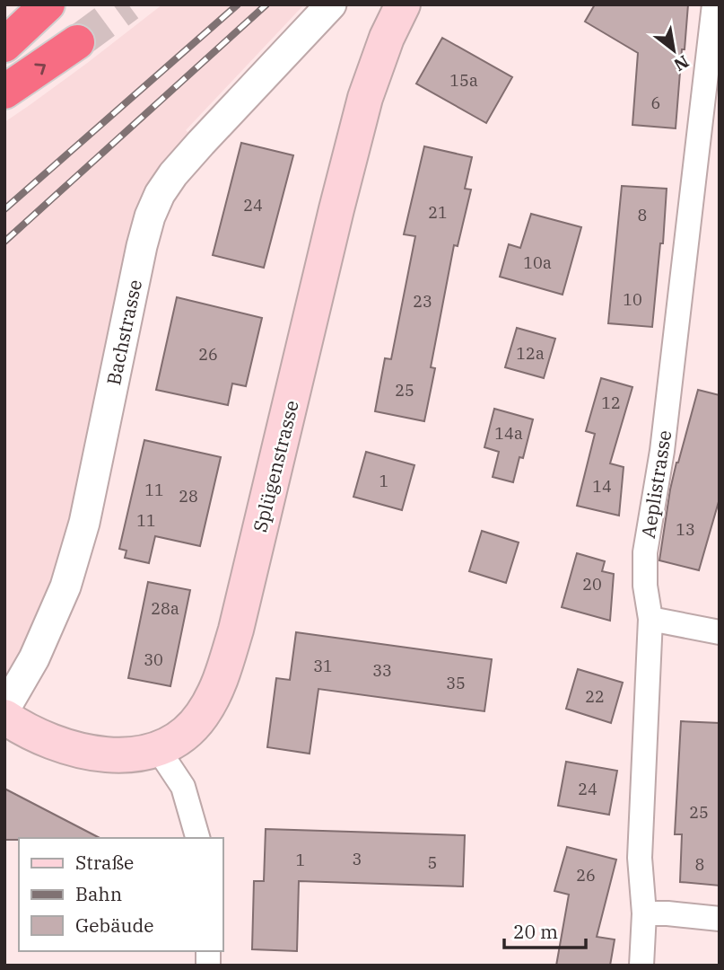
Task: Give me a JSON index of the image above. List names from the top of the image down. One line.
{"streets":{"main road":["Splügenstrasse"],"street":["Bachstrasse","Aeplistrasse"]},"house_numbers":["15a","6","24","21","8","10a","10","23","12a","26","25","12","14a","1","14","11","28","11","13","20","28a","30","31","33","35","22","24","25","3","1","5","8","26"],"legend":["Straße","Bahn","Gebäude"],"scale_bar":"20 m","north":"bottom right"}
